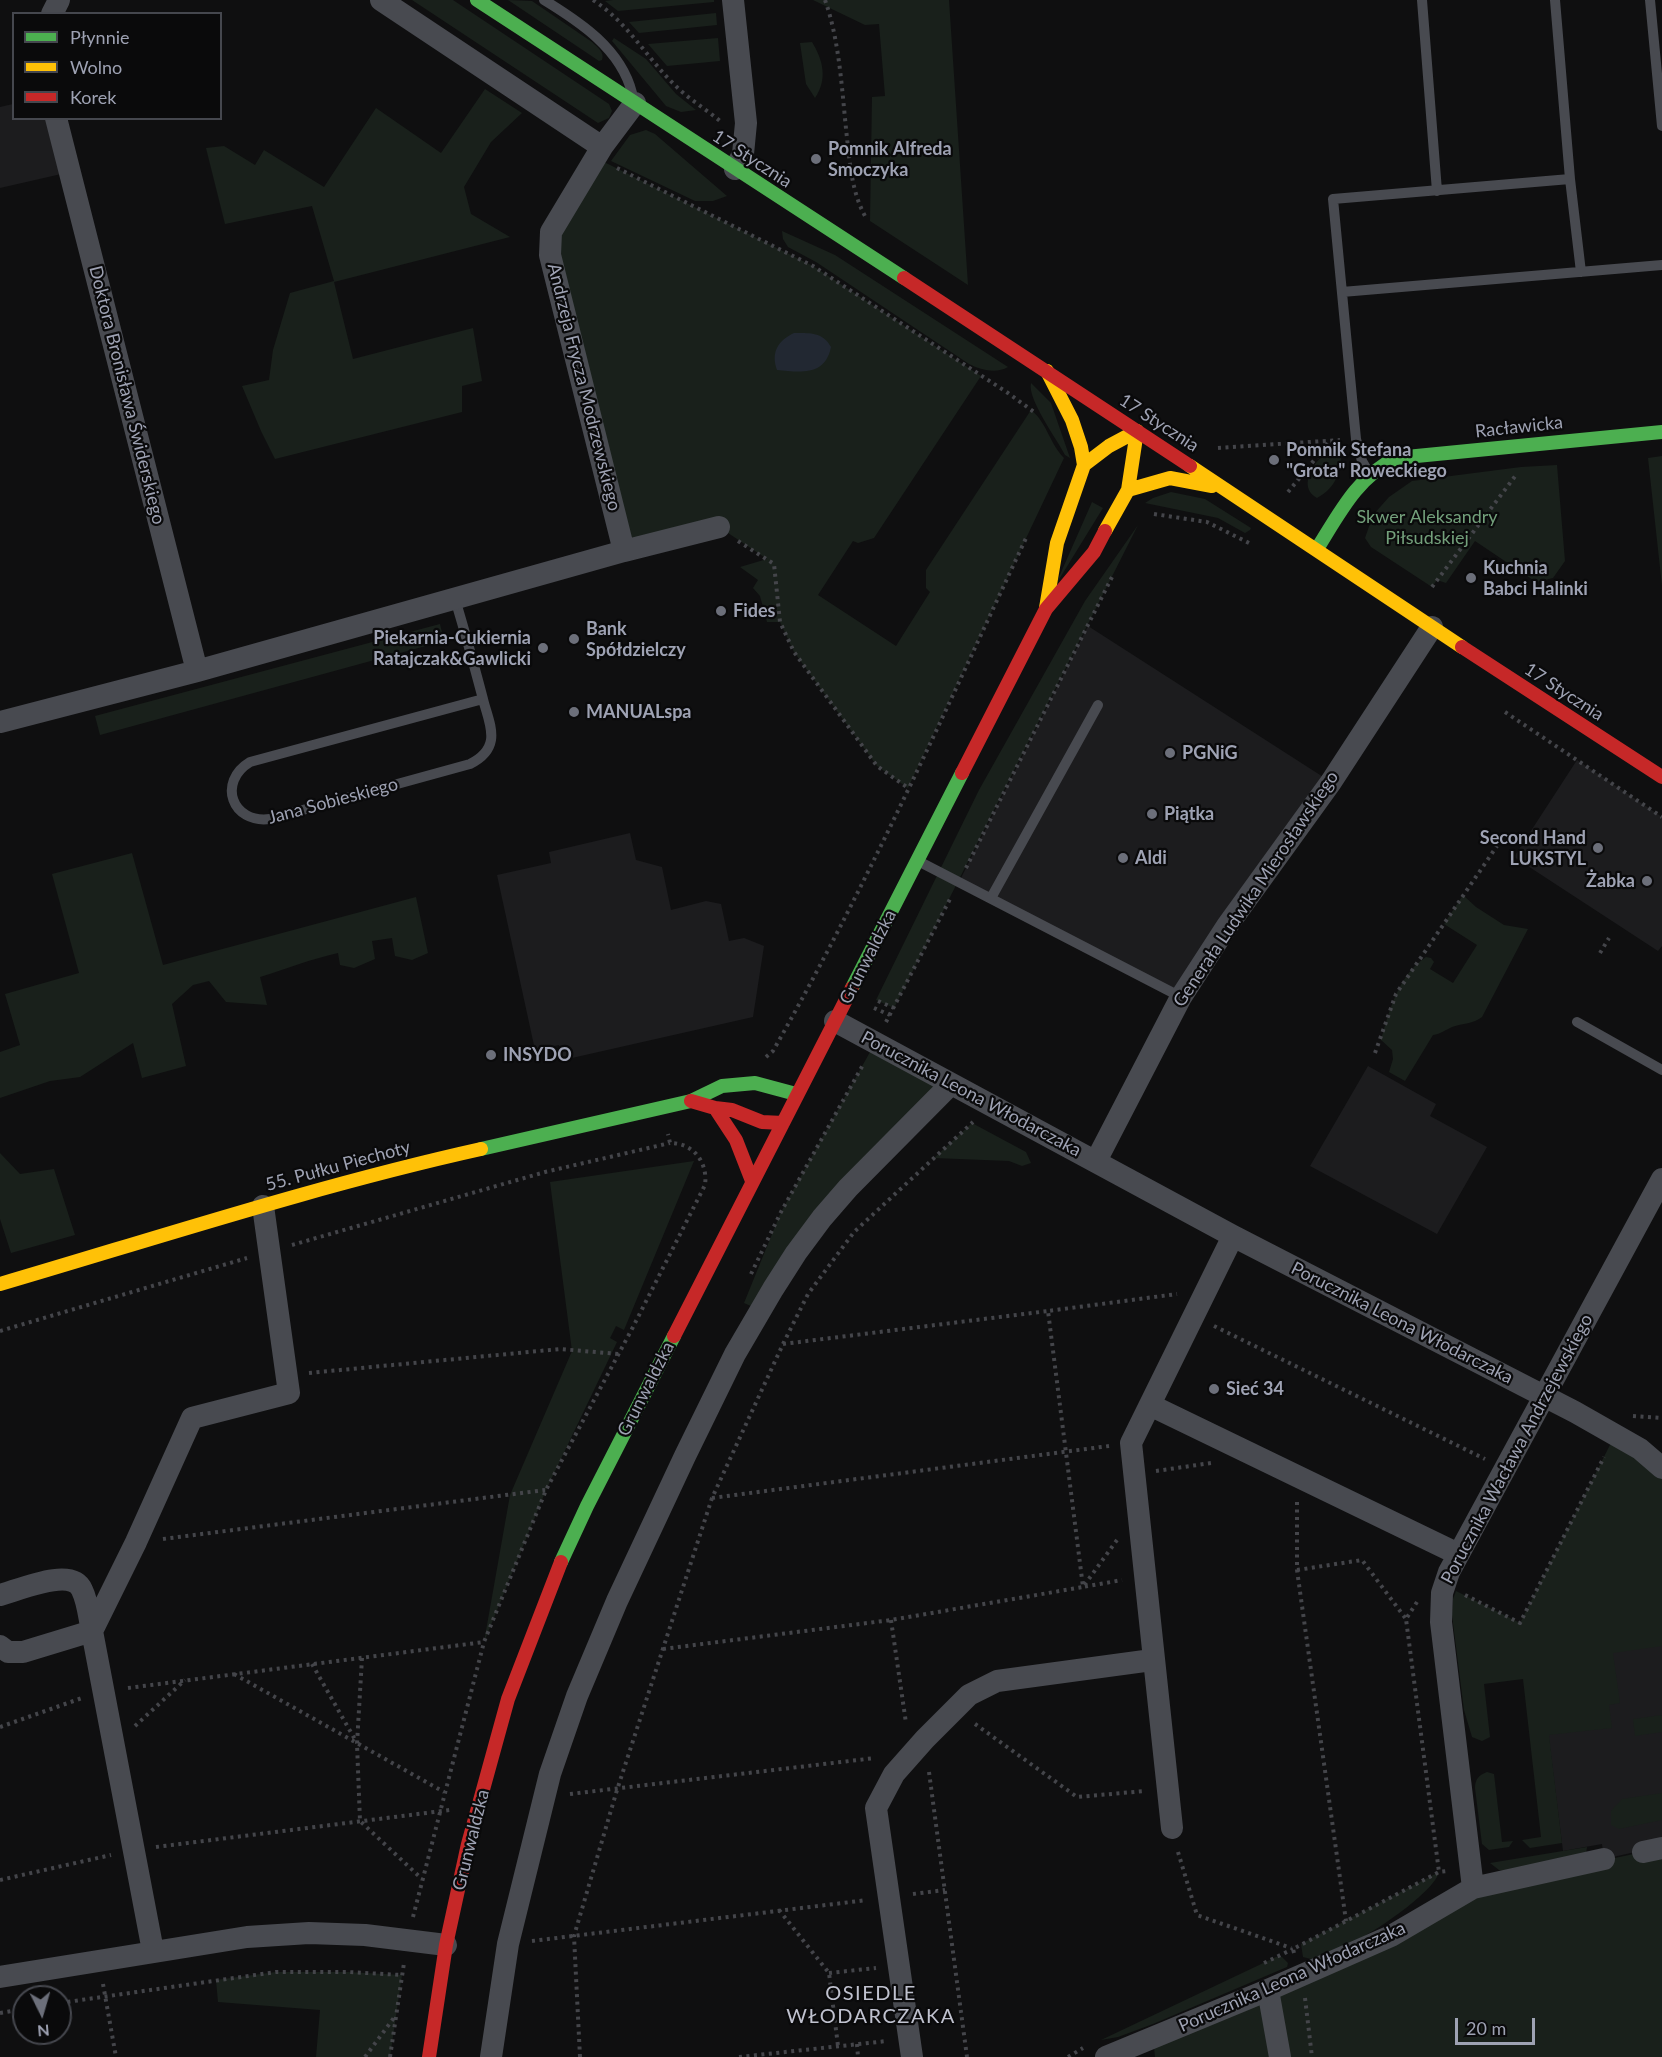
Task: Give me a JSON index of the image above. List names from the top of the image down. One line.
{"streets":{"street":["17 Stycznia","Andrzeja Frycza Modrzewskiego","Doktora Bronisława Świderskiego","Racławicka","Generała Ludwika Mierosławskiego","Grunwaldzka","Porucznika Leona Włodarczaka","55. Pułku Piechoty","Porucznika Wacława Andrzejewskiego"],"lane":["Jana Sobieskiego"]},"crossings":[["17 Stycznia","Andrzeja Frycza Modrzewskiego"],["17 Stycznia","Racławicka"],["17 Stycznia","Generała Ludwika Mierosławskiego"],["17 Stycznia","Grunwaldzka"],["Generała Ludwika Mierosławskiego","Porucznika Leona Włodarczaka"],["Grunwaldzka","Porucznika Leona Włodarczaka"],["Grunwaldzka","55. Pułku Piechoty"],["Porucznika Leona Włodarczaka","Porucznika Wacława Andrzejewskiego"]],"districts":["OSIEDLE WŁODARCZAKA"],"parks":["Skwer Aleksandry Piłsudskiej"],"places":["Pomnik Alfreda Smoczyka","Pomnik Stefana \"Grota\" Roweckiego","Kuchnia Babci Halinki","Fides","Bank Spółdzielczy","Piekarnia-Cukiernia Ratajczak&Gawlicki","MANUALspa","PGNiG","Piątka","Second Hand LUKSTYL","Aldi","Żabka","INSYDO","Sieć 34"],"legend":["Płynnie","Wolno","Korek"],"scale_bar":"20 m","north":"bottom"}
